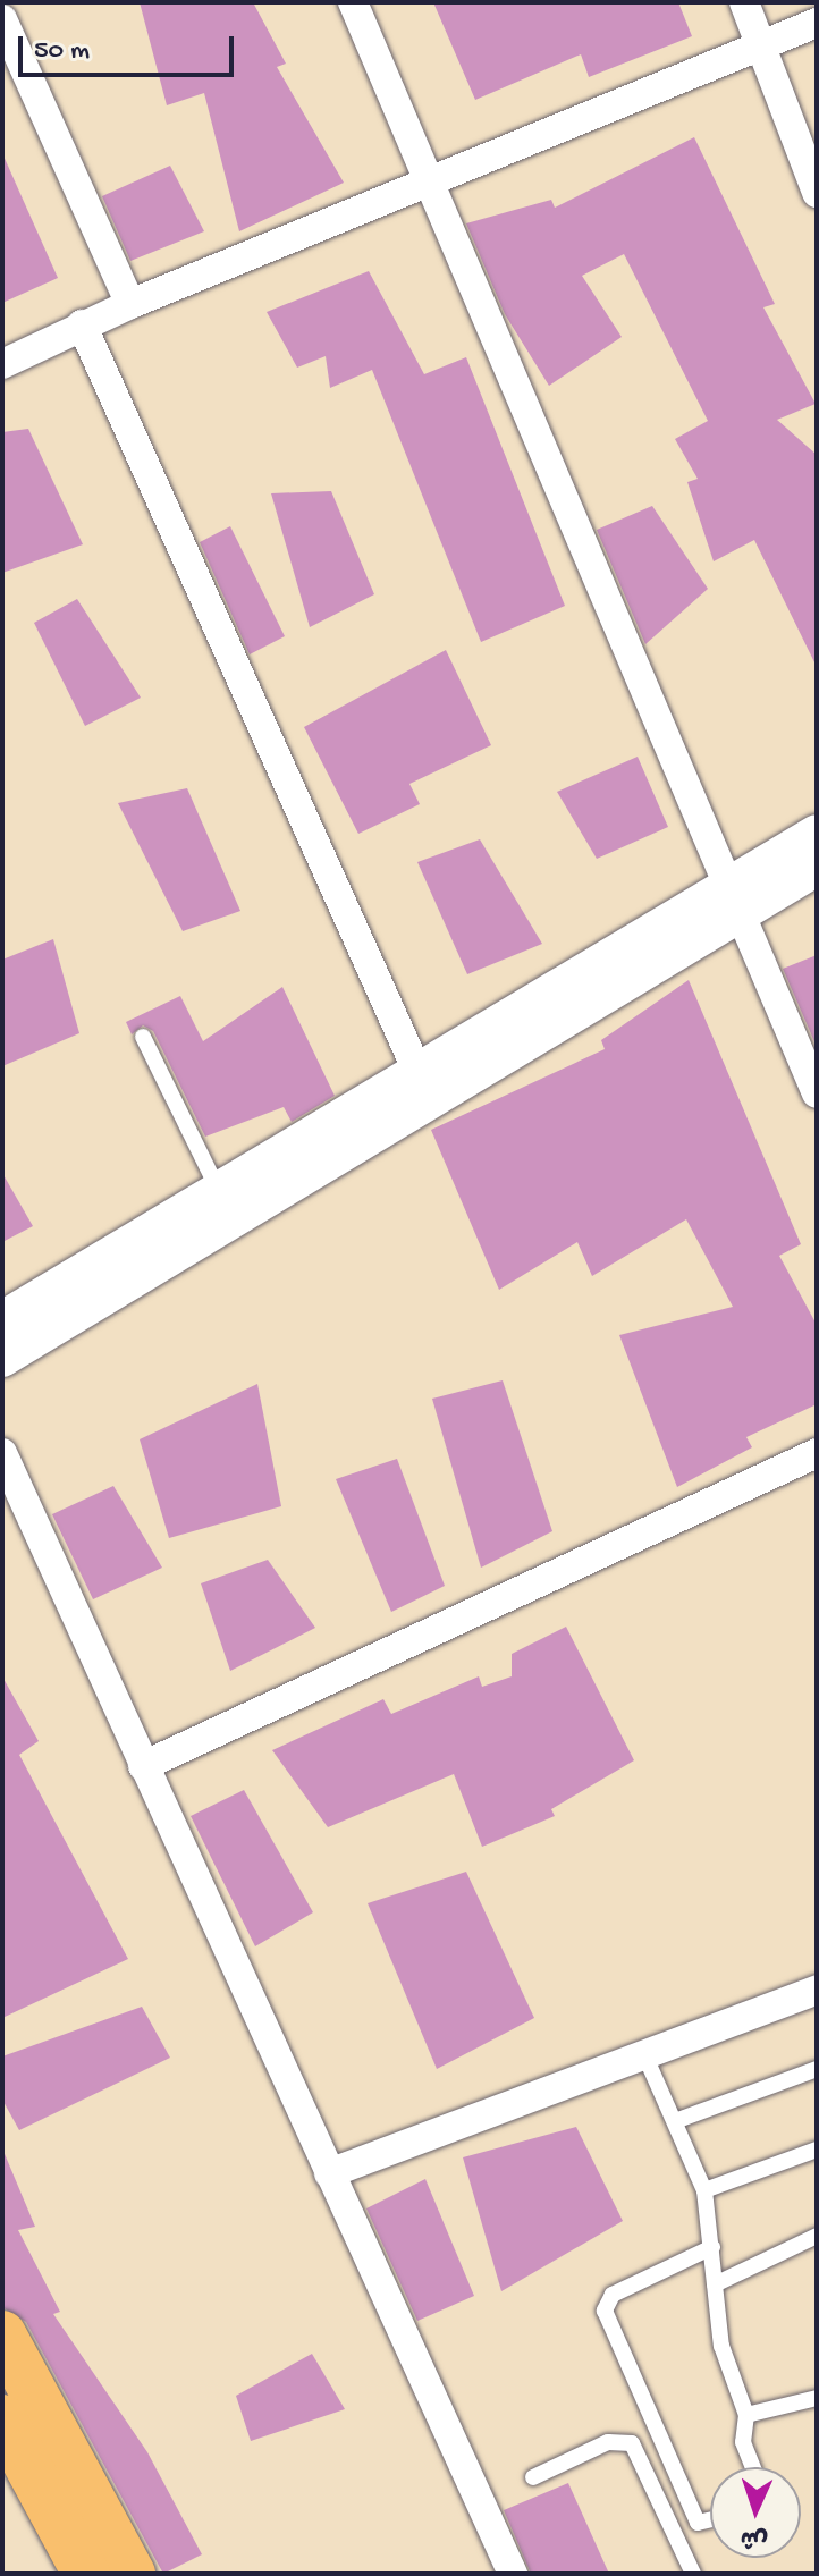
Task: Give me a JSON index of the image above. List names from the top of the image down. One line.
{"scale_bar":"50 m","north":"bottom"}
